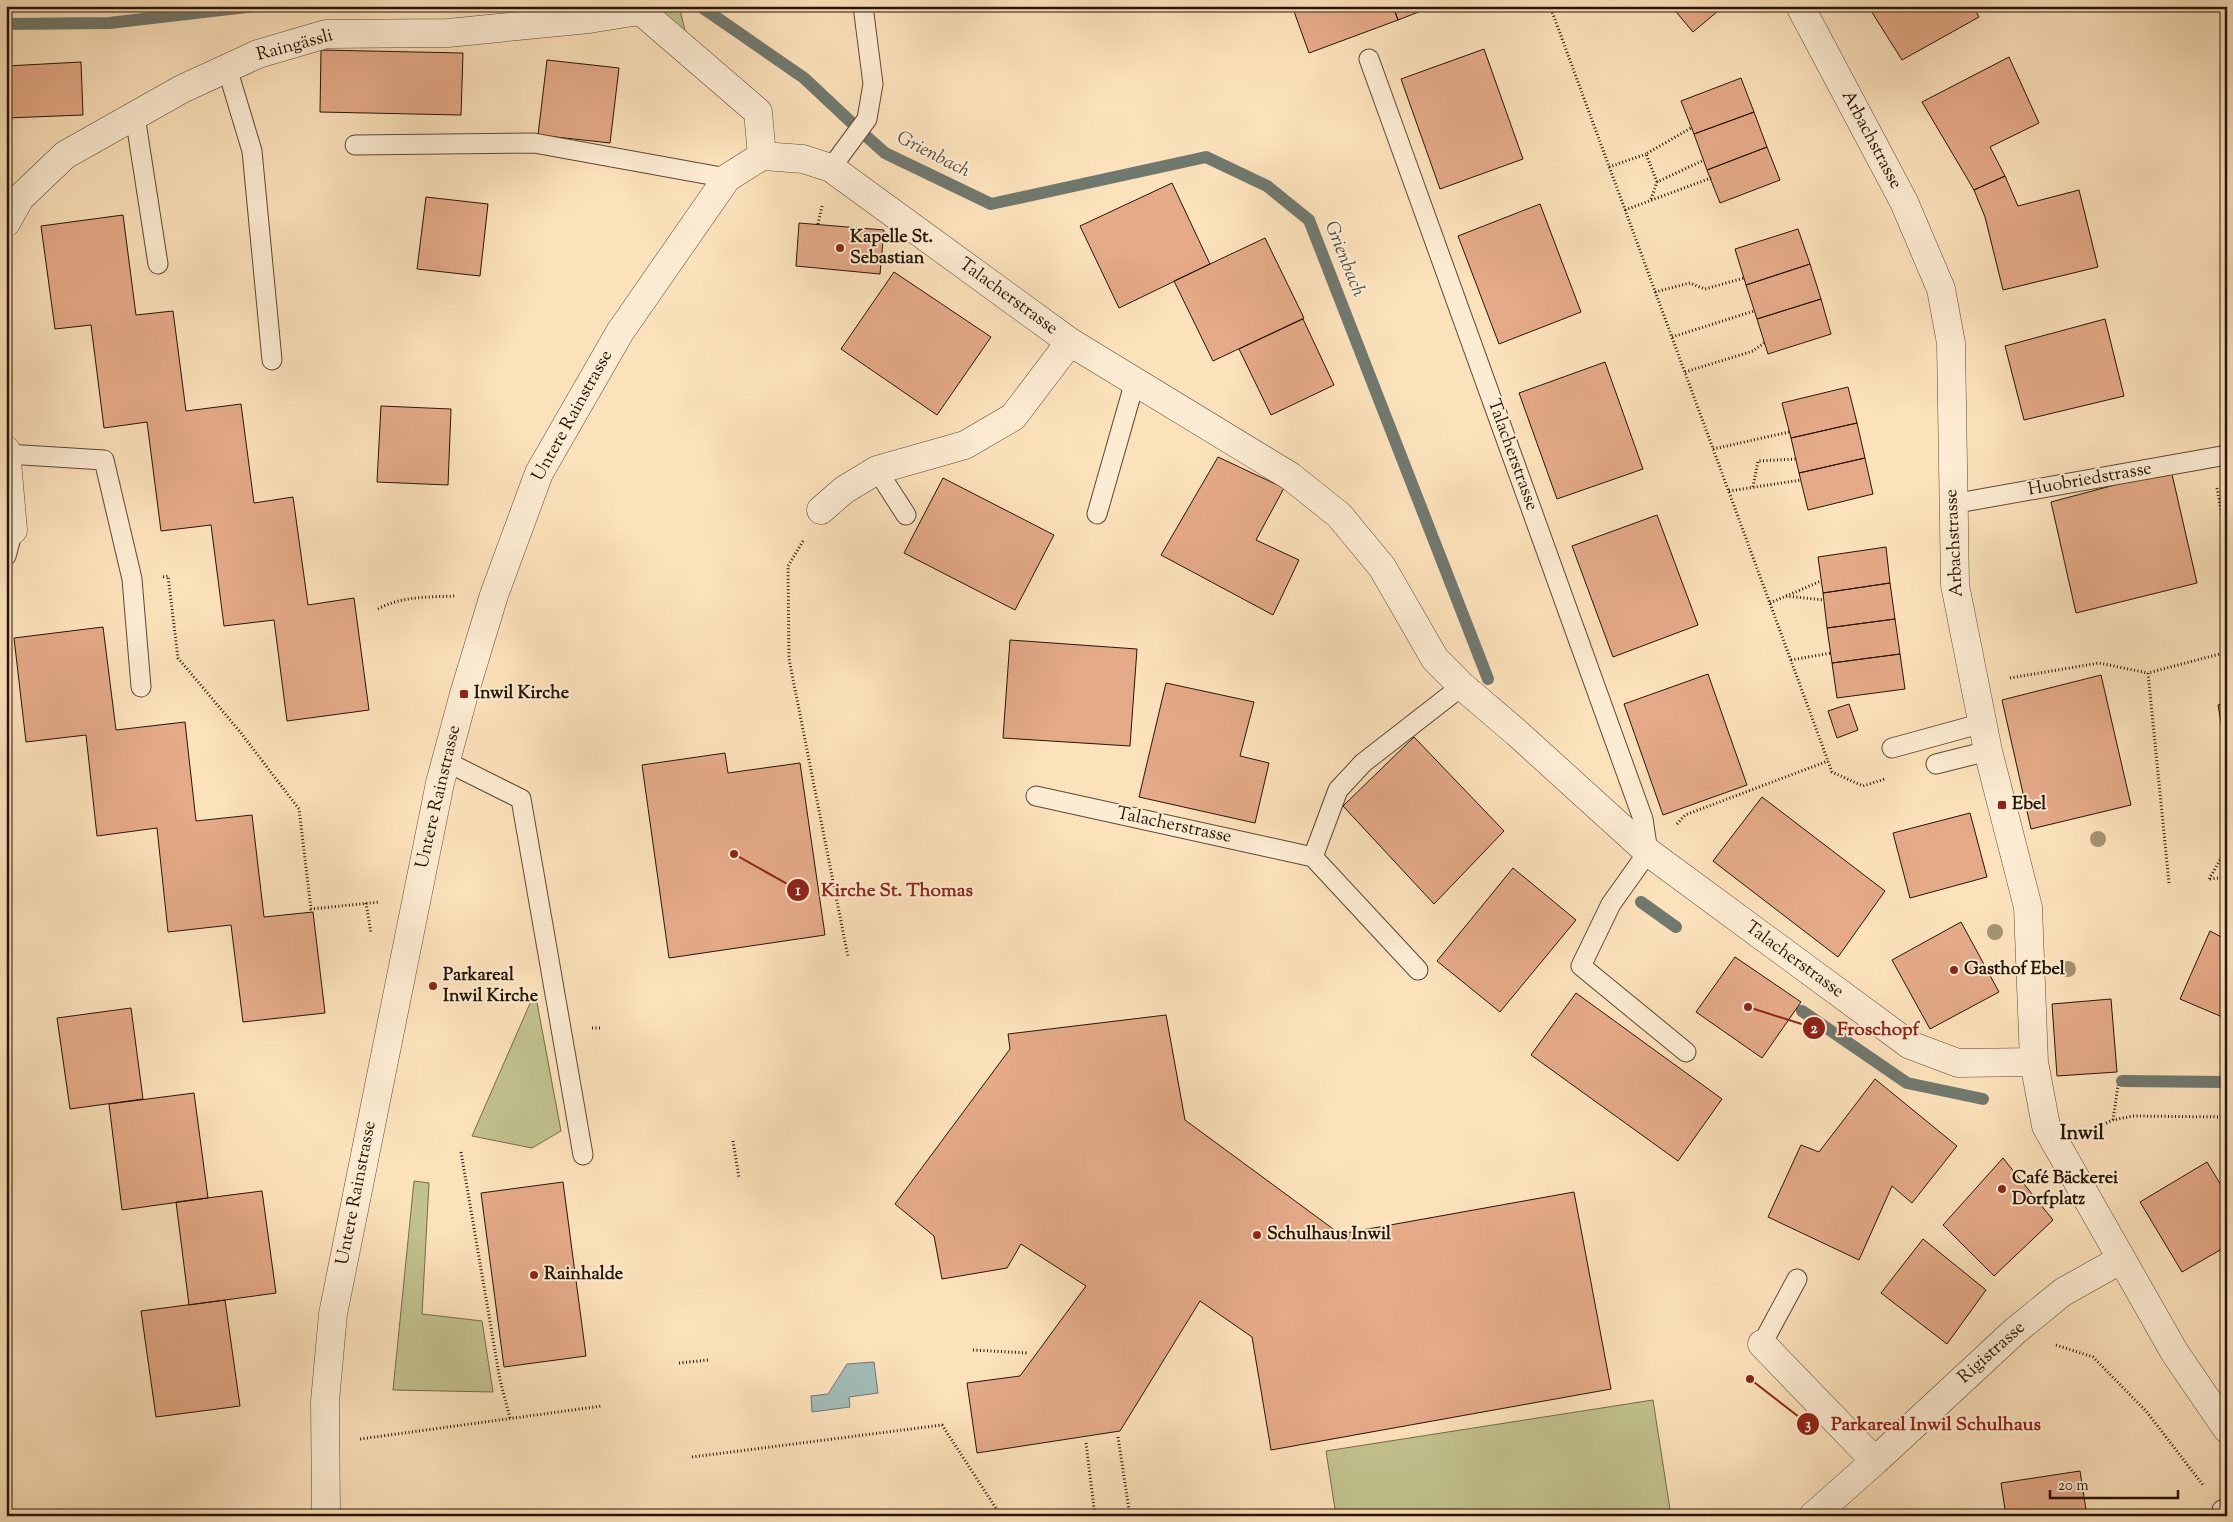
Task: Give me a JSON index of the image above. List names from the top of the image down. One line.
{"streets":{"street":["Raingässli","Arbachstrasse","Talacherstrasse","Untere Rainstrasse","Rigistrasse"],"lane":["Huobriedstrasse"]},"crossings":[["Arbachstrasse","Talacherstrasse"],["Arbachstrasse","Huobriedstrasse"],["Talacherstrasse","Untere Rainstrasse"]],"districts":["Inwil"],"water":["Grienbach"],"places":{"other":["Kapelle St. Sebastian","Kirche St. Thomas","Gasthof Ebel","Parkareal Inwil Kirche","Froschopf","Café Bäckerei Dorfplatz","Schulhaus Inwil","Rainhalde","Parkareal Inwil Schulhaus"],"transit":["Inwil Kirche","Ebel"]},"scale_bar":"20 m"}
